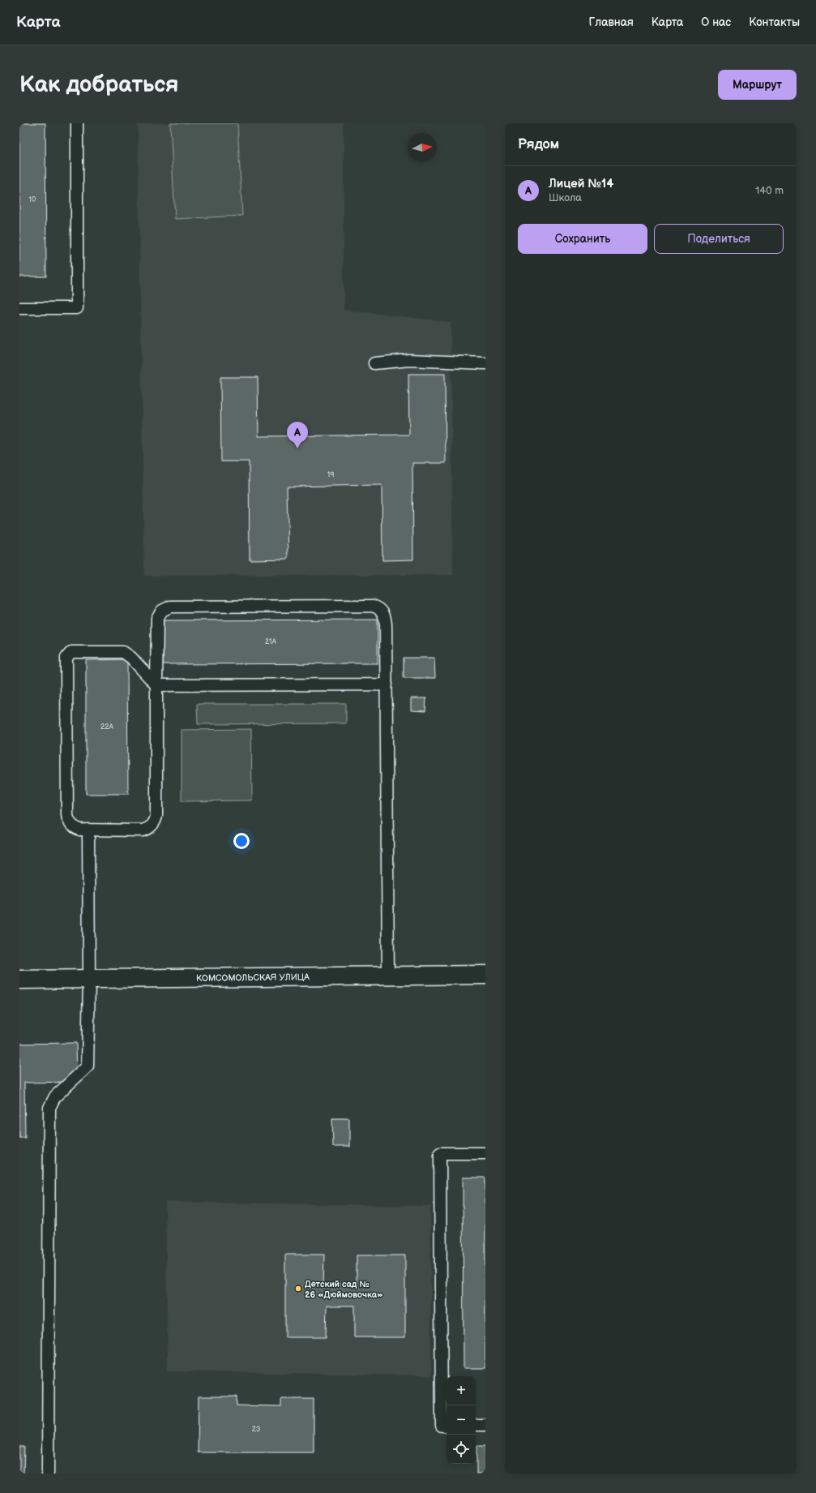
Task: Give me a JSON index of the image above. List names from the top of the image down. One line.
{"streets":{"street":["КОМСОМОЛЬСКАЯ УЛИЦА"]},"places":["Детский сад № 26 «Дюймовочка»"],"house_numbers":["10","19","21А","22А","23"],"north":"right","page":{"header":"Карта","nav":["Главная","Карта","О нас","Контакты"],"buttons":["Маршрут",["Сохранить","Поделиться"]],"title":"Как добраться","heading":"Рядом","list":[{"mark":"A","name":"Лицей №14","note":"Школа","value":"140 m"}],"pins":"A","map_buttons":["+","−"]}}
